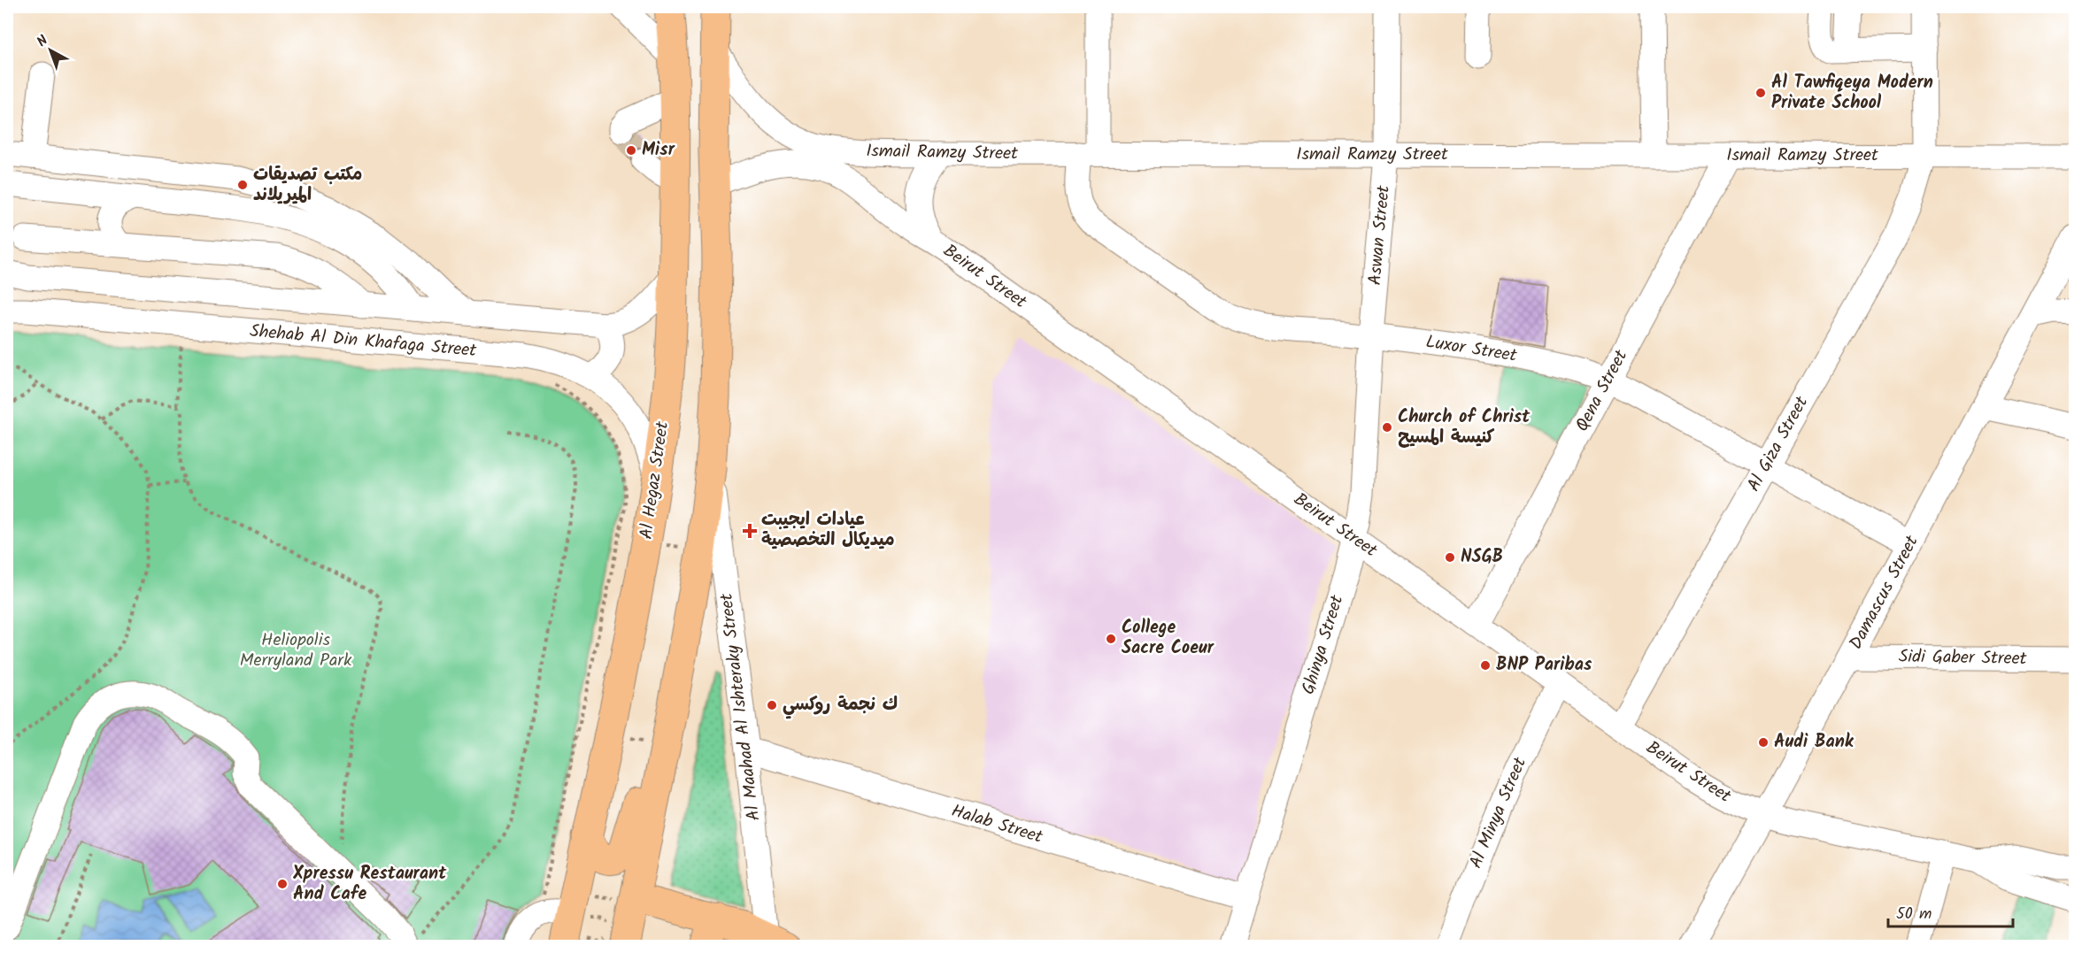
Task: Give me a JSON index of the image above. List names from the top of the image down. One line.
{"streets":{"main road":["Al Hegaz Street"],"street":["Ismail Ramzy Street","Aswan Street","Beirut Street","Shehab Al Din Khafaga Street","Luxor Street","Qena Street","Al Giza Street","Damascus Street","Ghinya Street","Sidi Gaber Street","Al Maahad Al Ishteraky Street","Al Minya Street","Halab Street"]},"crossings":[["Ismail Ramzy Street","Aswan Street"],["Ismail Ramzy Street","Luxor Street"],["Ismail Ramzy Street","Qena Street"],["Ismail Ramzy Street","Al Giza Street"],["Aswan Street","Luxor Street"],["Aswan Street","Ghinya Street"],["Beirut Street","Qena Street"],["Beirut Street","Al Giza Street"],["Beirut Street","Damascus Street"],["Beirut Street","Ghinya Street"],["Beirut Street","Al Minya Street"],["Shehab Al Din Khafaga Street","Al Hegaz Street"],["Luxor Street","Qena Street"],["Luxor Street","Al Giza Street"],["Luxor Street","Damascus Street"],["Luxor Street","Ghinya Street"],["Damascus Street","Sidi Gaber Street"],["Ghinya Street","Halab Street"],["Al Maahad Al Ishteraky Street","Halab Street"]],"parks":["Heliopolis Merryland Park"],"places":{"other":["Al Tawfiqeya Modern Private School","Misr","مكتب تصديقات الميريلاند","Church of Christ كنيسة المسيح","NSGB","College Sacre Coeur","BNP Paribas","ك نجمة روكسي","Audi Bank","Xpressu Restaurant And Cafe"],"health":["عيادات ايجيبت ميديكال التخصصية"]},"scale_bar":"50 m","north":"top left"}
